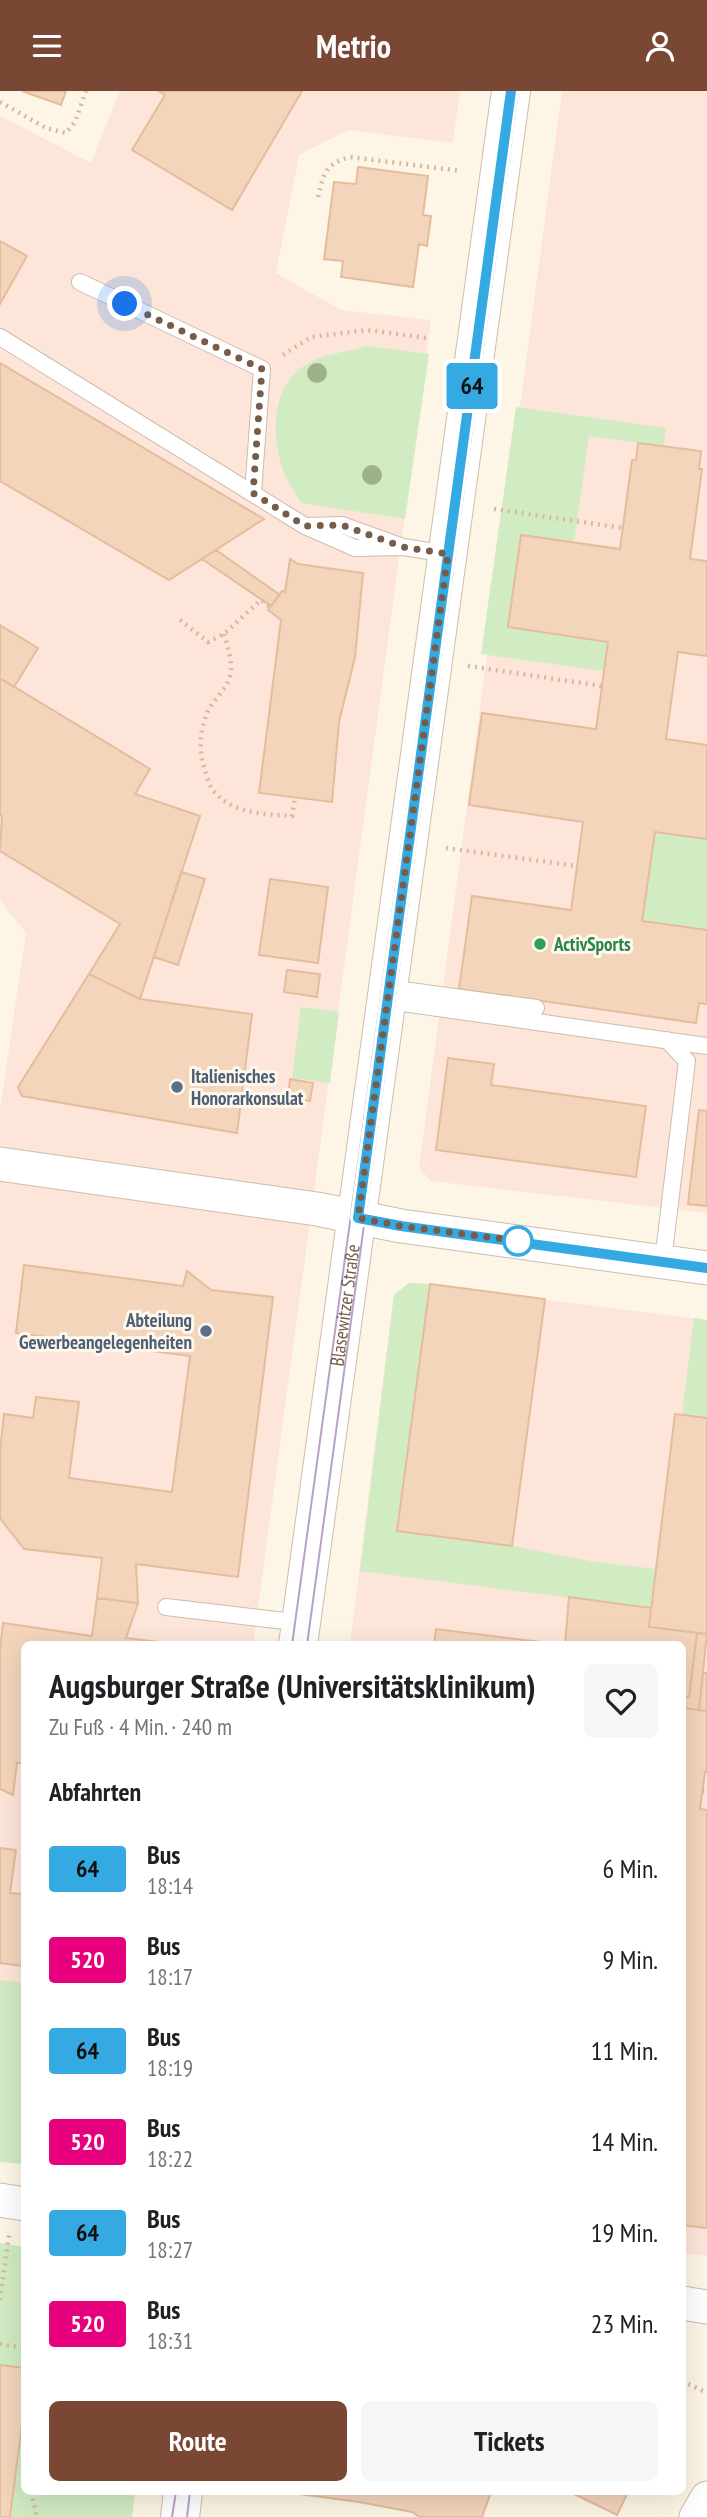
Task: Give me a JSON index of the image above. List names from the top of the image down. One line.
{"streets":{"street":["Blasewitzer Straße"]},"places":["ActivSports","Italienisches Honorarkonsulat","Abteilung Gewerbeangelegenheiten"],"lines":["bus line 64"],"page":{"header":"Metrio","on_map":"64","heading":[["Augsburger Straße (Universitätsklinikum)","Zu Fuß · 4 Min. · 240 m"],"Abfahrten"],"list":[{"mark":"64","name":"Bus","note":"18:14","value":"6 Min."},{"mark":"520","name":"Bus","note":"18:17","value":"9 Min."},{"mark":"64","name":"Bus","note":"18:19","value":"11 Min."},{"mark":"520","name":"Bus","note":"18:22","value":"14 Min."},{"mark":"64","name":"Bus","note":"18:27","value":"19 Min."},{"mark":"520","name":"Bus","note":"18:31","value":"23 Min."}],"buttons":["Route","Tickets"]}}
